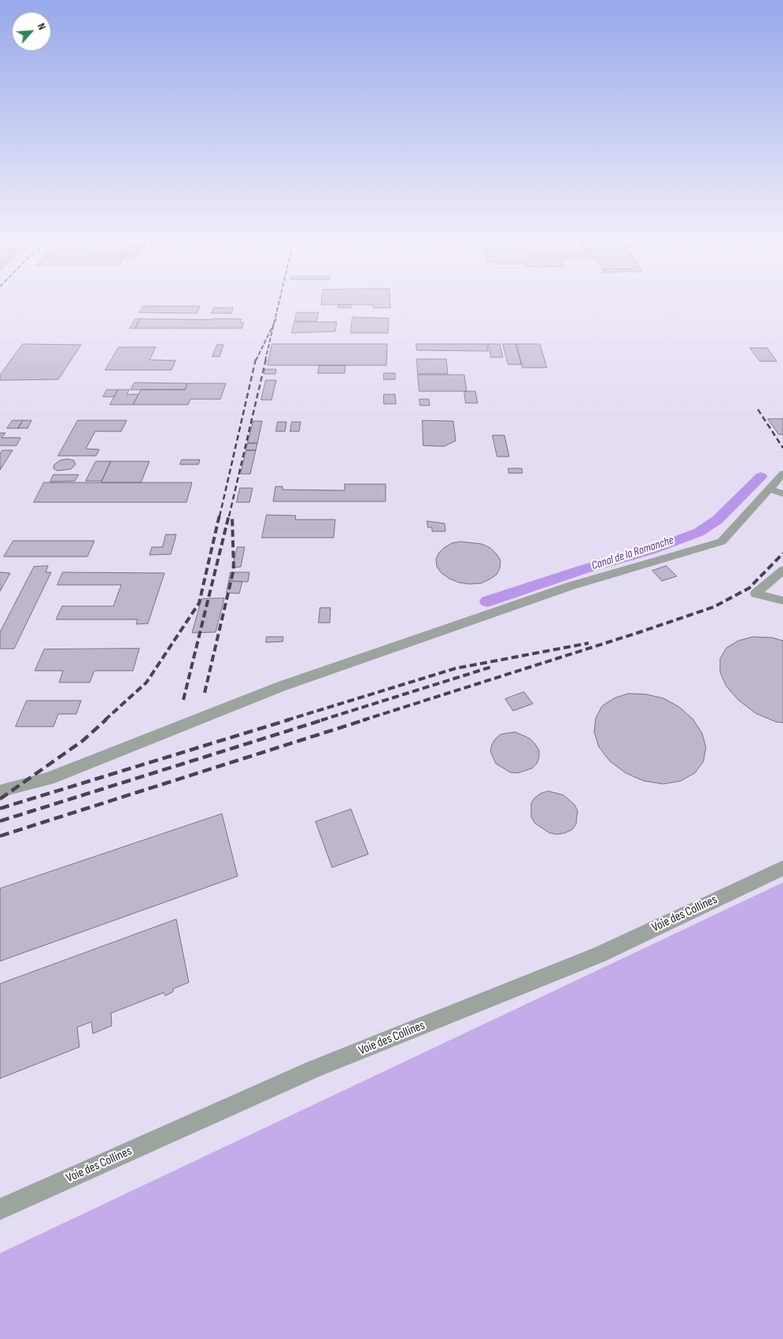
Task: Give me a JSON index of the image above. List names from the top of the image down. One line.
{"streets":{"street":["Voie des Collines"]},"water":["Canal de la Romanche"],"north":"top right"}
